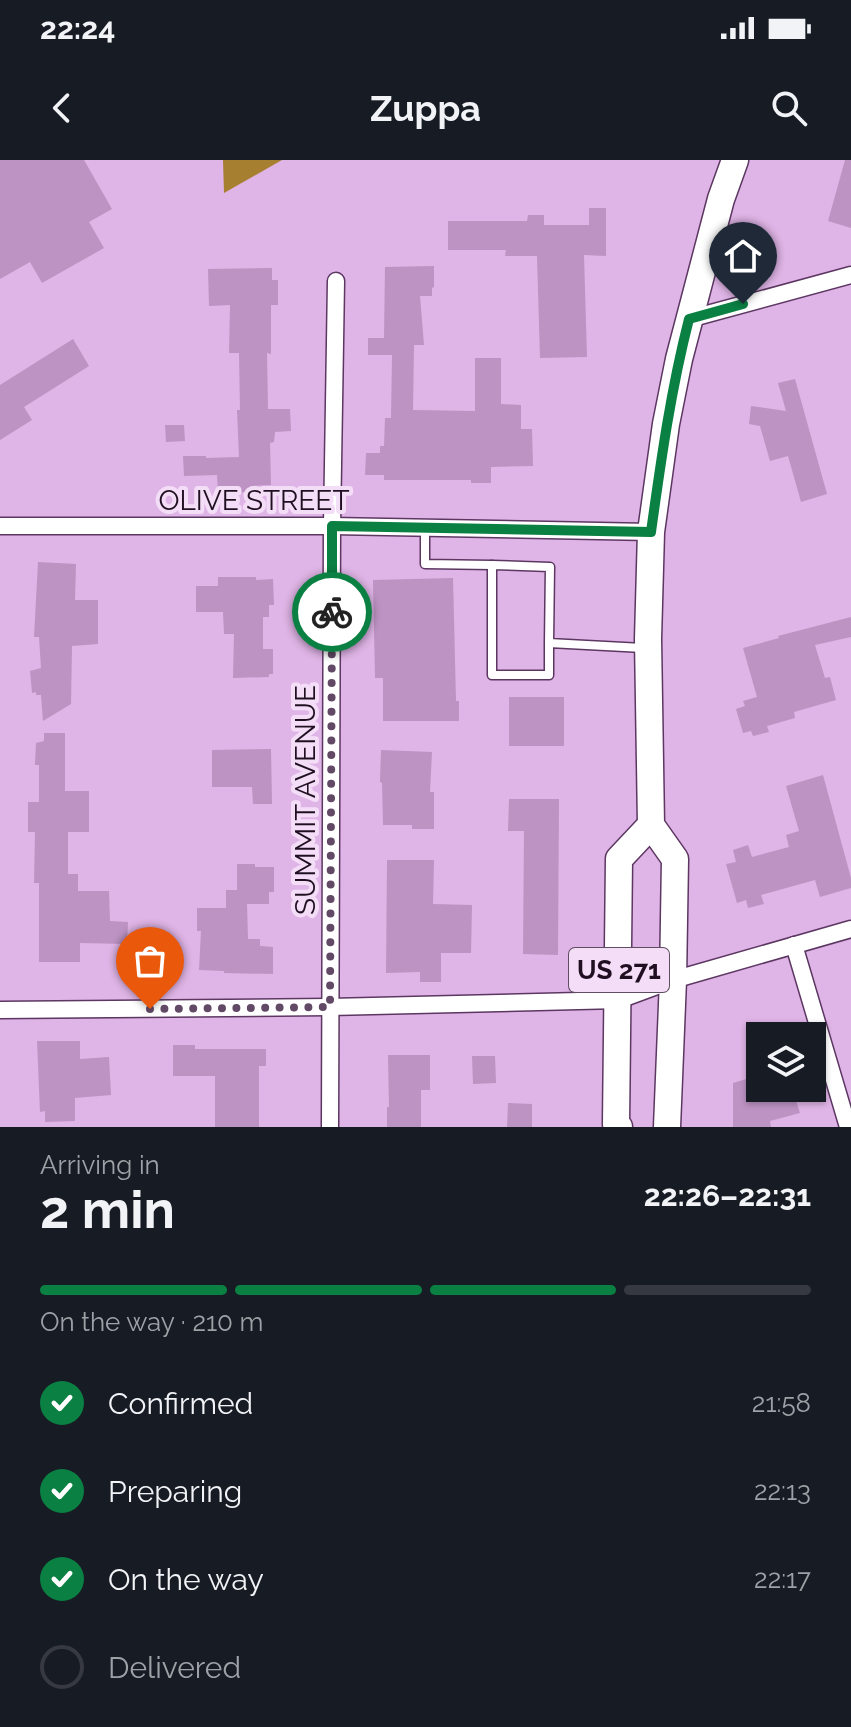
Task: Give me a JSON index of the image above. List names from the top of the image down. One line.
{"streets":{"main road":["US 271"],"street":["OLIVE STREET","SUMMIT AVENUE"]},"crossings":[["OLIVE STREET","SUMMIT AVENUE"]],"page":{"status":"22:24","header":"Zuppa","heading":["2 min","Arriving in","22:26–22:31"],"bar":"On the way · 210 m","list":[["Confirmed","21:58"],["Preparing","22:13"],["On the way","22:17"],"Delivered"]}}
